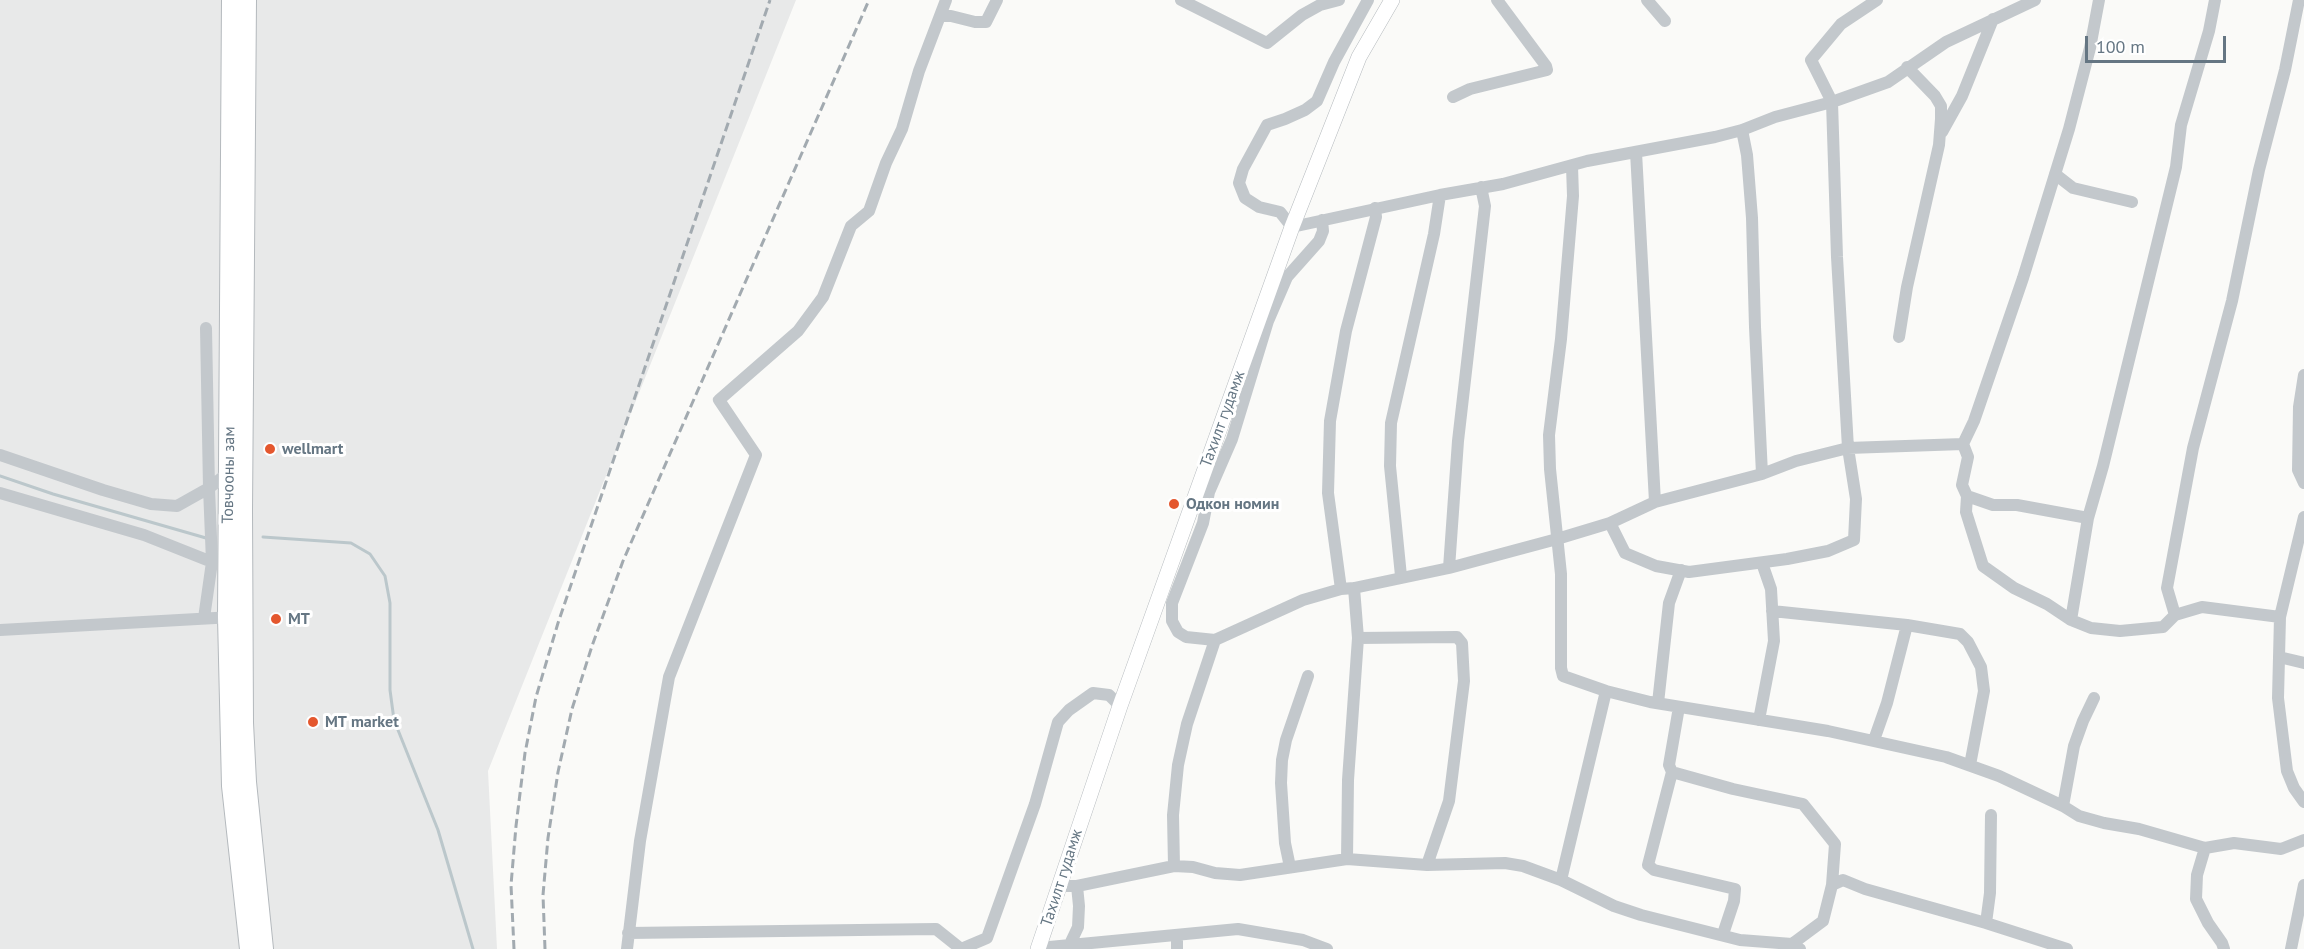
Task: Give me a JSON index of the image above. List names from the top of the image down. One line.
{"streets":{"highway":["Товчооны зам"],"main road":["Тахилт гудамж"]},"places":["wellmart","Одкон номин","МТ","MT market"],"scale_bar":"100 m"}
